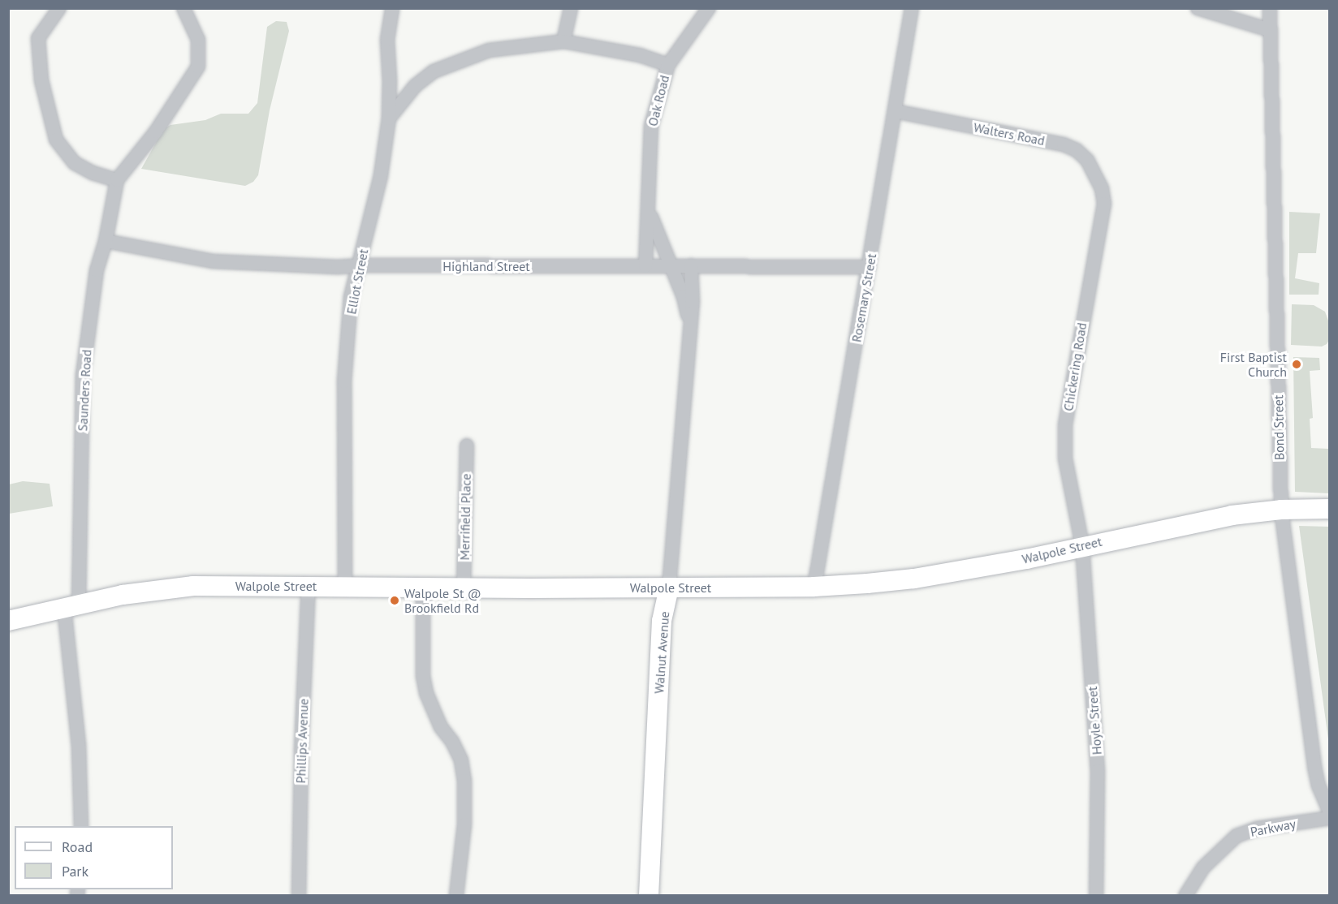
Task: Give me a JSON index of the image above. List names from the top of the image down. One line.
{"streets":{"main road":["Walpole Street","Walnut Avenue"],"street":["Oak Road","Walters Road","Highland Street","Elliot Street","Rosemary Street","Chickering Road","Saunders Road","Bond Street","Merrifield Place","Hoyle Street","Phillips Avenue","Parkway"]},"crossings":[["Oak Road","Highland Street"],["Oak Road","Walnut Avenue"],["Walters Road","Rosemary Street"],["Walters Road","Chickering Road"],["Highland Street","Elliot Street"],["Highland Street","Rosemary Street"],["Highland Street","Saunders Road"],["Highland Street","Walnut Avenue"],["Elliot Street","Walpole Street"],["Rosemary Street","Walpole Street"],["Chickering Road","Walpole Street"],["Chickering Road","Hoyle Street"],["Saunders Road","Walpole Street"],["Bond Street","Walpole Street"],["Merrifield Place","Walpole Street"],["Walpole Street","Walnut Avenue"],["Walpole Street","Hoyle Street"],["Walpole Street","Phillips Avenue"]],"places":["First Baptist Church","Walpole St @ Brookfield Rd"],"legend":["Road","Park"]}
